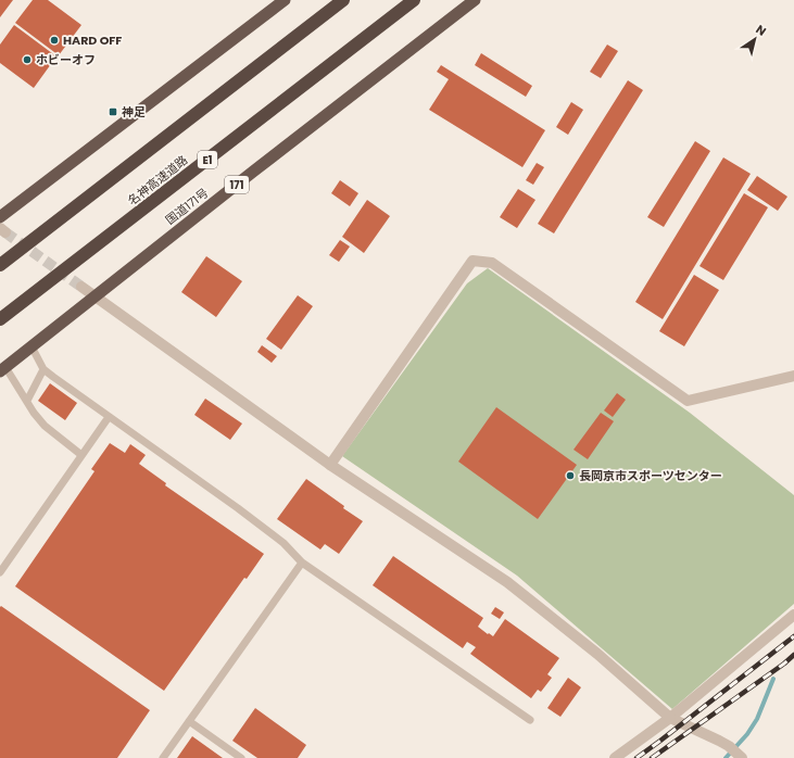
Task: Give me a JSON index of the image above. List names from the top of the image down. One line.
{"streets":{"highway":["E1","名神高速道路","171","国道171号"]},"places":{"other":["HARD OFF","ホビーオフ","長岡京市スポーツセンター"],"transit":["神足"]},"north":"top right"}
